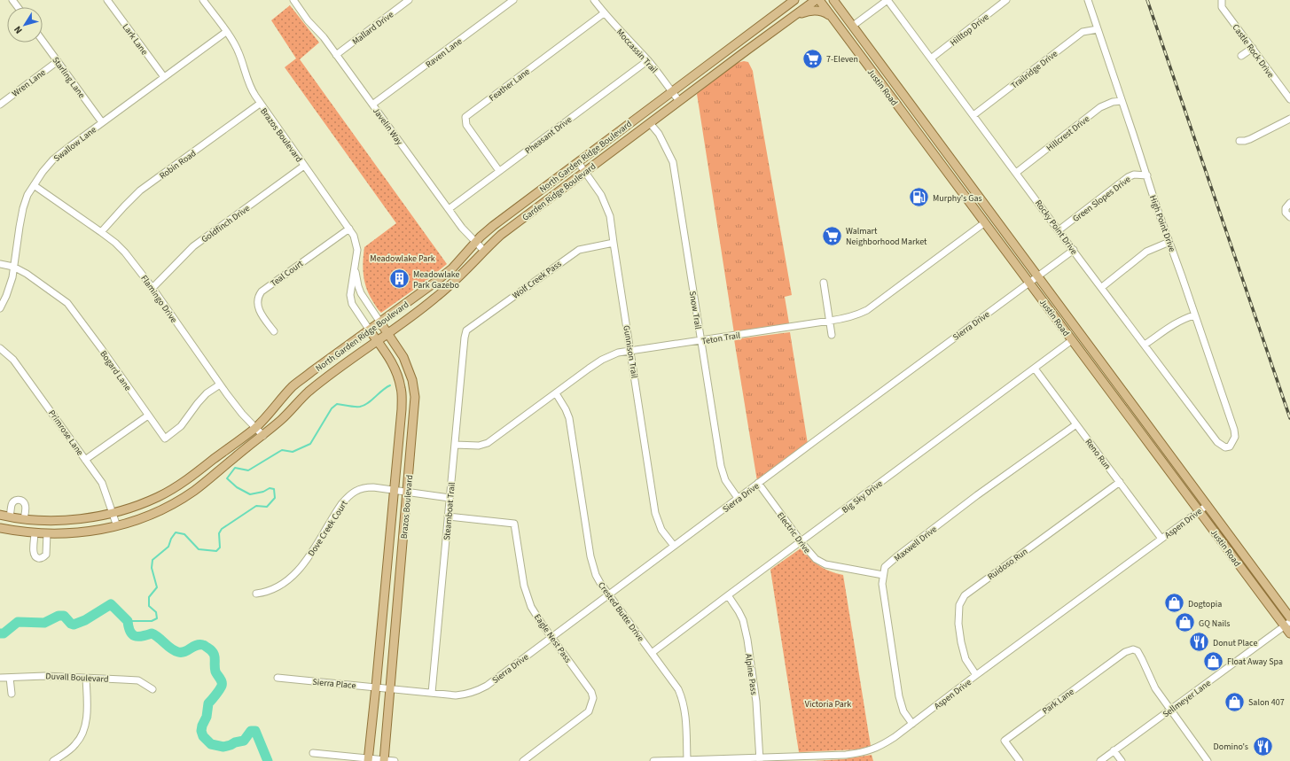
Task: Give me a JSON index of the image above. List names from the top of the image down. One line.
{"streets":{"main road":["Justin Road","Brazos Boulevard","North Garden Ridge Boulevard","Garden Ridge Boulevard"],"street":["Mallard Drive","Hilltop Drive","Lark Lane","Moccassin Trail","Castle Rock Drive","Raven Lane","Trailridge Drive","Starling Lane","Wren Lane","Feather Lane","Javelin Way","Hillcrest Drive","Pheasant Drive","Swallow Lane","Robin Road","Green Slopes Drive","Goldfinch Drive","High Point Drive","Rocky Point Drive","Teal Court","Wolf Creek Pass","Flamingo Drive","Snow Trail","Sierra Drive","Teton Trail","Gunnison Trail","Bogard Lane","Primrose Lane","Reno Run","Big Sky Drive","Steamboat Trail","Aspen Drive","Dove Creek Court","Electric Drive","Maxwell Drive","Ruidoso Run","Crested Butte Drive","Eagle Nest Pass","Alpine Pass","Duvall Boulevard","Sierra Place","Sellmeyer Lane","Park Lane"]},"crossings":[["Mallard Drive","Javelin Way"],["Hilltop Drive","Rocky Point Drive"],["Lark Lane","Swallow Lane"],["Moccassin Trail","Feather Lane"],["Moccassin Trail","Pheasant Drive"],["Moccassin Trail","North Garden Ridge Boulevard"],["Moccassin Trail","Garden Ridge Boulevard"],["Raven Lane","Javelin Way"],["Trailridge Drive","High Point Drive"],["Trailridge Drive","Rocky Point Drive"],["Starling Lane","Wren Lane"],["Starling Lane","Swallow Lane"],["Feather Lane","Pheasant Drive"],["Justin Road","Sierra Drive"],["Justin Road","Teton Trail"],["Justin Road","Big Sky Drive"],["Justin Road","Aspen Drive"],["Justin Road","Sellmeyer Lane"],["Javelin Way","Pheasant Drive"],["Javelin Way","North Garden Ridge Boulevard"],["Javelin Way","Garden Ridge Boulevard"],["Hillcrest Drive","High Point Drive"],["Hillcrest Drive","Rocky Point Drive"],["Brazos Boulevard","Swallow Lane"],["Brazos Boulevard","North Garden Ridge Boulevard"],["Brazos Boulevard","Robin Road"],["Brazos Boulevard","Garden Ridge Boulevard"],["Brazos Boulevard","Goldfinch Drive"],["Brazos Boulevard","Teal Court"],["Brazos Boulevard","Sierra Drive"],["Brazos Boulevard","Dove Creek Court"],["Brazos Boulevard","Sierra Place"],["Swallow Lane","Flamingo Drive"],["Swallow Lane","Bogard Lane"],["North Garden Ridge Boulevard","Garden Ridge Boulevard"],["North Garden Ridge Boulevard","Flamingo Drive"],["North Garden Ridge Boulevard","Gunnison Trail"],["North Garden Ridge Boulevard","Primrose Lane"],["Robin Road","Flamingo Drive"],["Garden Ridge Boulevard","Snow Trail"],["Garden Ridge Boulevard","Gunnison Trail"],["Green Slopes Drive","High Point Drive"],["Green Slopes Drive","Rocky Point Drive"],["Goldfinch Drive","Flamingo Drive"],["High Point Drive","Rocky Point Drive"],["Rocky Point Drive","Sierra Drive"],["Wolf Creek Pass","Gunnison Trail"],["Wolf Creek Pass","Steamboat Trail"],["Flamingo Drive","Bogard Lane"],["Snow Trail","Sierra Drive"],["Snow Trail","Teton Trail"],["Sierra Drive","Gunnison Trail"],["Sierra Drive","Steamboat Trail"],["Sierra Drive","Electric Drive"],["Sierra Drive","Crested Butte Drive"],["Sierra Drive","Eagle Nest Pass"],["Sierra Drive","Sierra Place"],["Teton Trail","Gunnison Trail"],["Teton Trail","Steamboat Trail"],["Teton Trail","Crested Butte Drive"],["Reno Run","Big Sky Drive"],["Reno Run","Aspen Drive"],["Reno Run","Maxwell Drive"],["Reno Run","Ruidoso Run"],["Big Sky Drive","Electric Drive"],["Big Sky Drive","Crested Butte Drive"],["Big Sky Drive","Alpine Pass"],["Steamboat Trail","Dove Creek Court"],["Steamboat Trail","Eagle Nest Pass"],["Aspen Drive","Ruidoso Run"],["Aspen Drive","Crested Butte Drive"],["Aspen Drive","Alpine Pass"],["Electric Drive","Maxwell Drive"],["Sellmeyer Lane","Park Lane"]],"parks":["Meadowlake Park","Victoria Park"],"places":{"supermarket":["7-Eleven","Walmart Neighborhood Market"],"fuel station":["Murphy's Gas"],"building":["Meadowlake Park Gazebo"],"shop":["Dogtopia","GQ Nails","Float Away Spa","Salon 407"],"restaurant":["Donut Place","Domino's"]},"north":"bottom left"}
